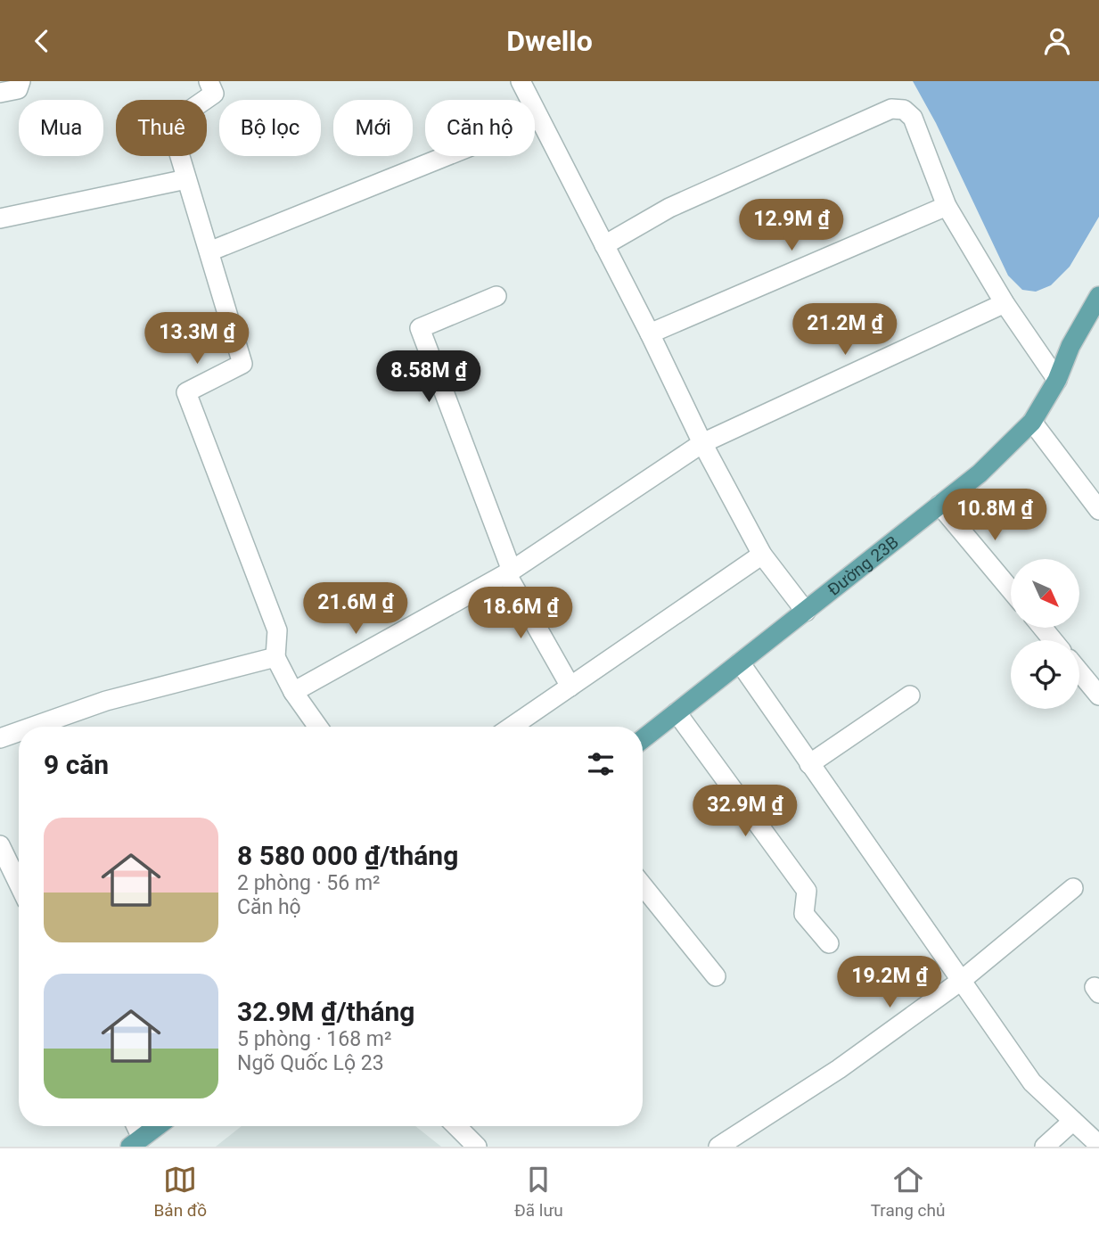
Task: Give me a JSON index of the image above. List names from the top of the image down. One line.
{"streets":{"main road":["Đường 23B"]},"north":"bottom right","page":{"header":"Dwello","chip":["Mua","Thuê","Bộ lọc","Mới","Căn hộ"],"price":["12.9M ₫","21.2M ₫","13.3M ₫","8.58M ₫","10.8M ₫","21.6M ₫","18.6M ₫","32.9M ₫","19.2M ₫"],"heading":"9 căn","list":[{"name":"8 580 000 ₫/tháng","note":"2 phòng · 56 m² · Căn hộ"},{"name":"32.9M ₫/tháng","note":"5 phòng · 168 m² · Ngõ Quốc Lộ 23"}],"tabs":["Bản đồ","Đã lưu","Trang chủ"]}}
